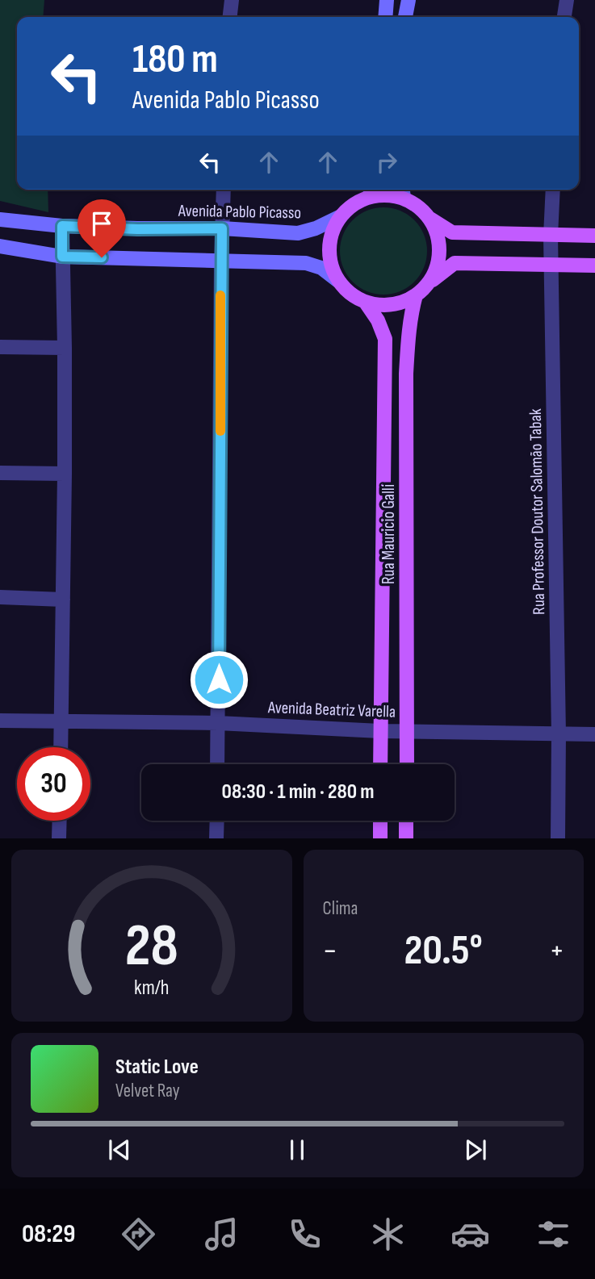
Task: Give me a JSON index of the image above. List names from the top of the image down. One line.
{"streets":{"main road":["Rua Mauricio Galli"],"street":["Avenida Pablo Picasso","Rua Professor Doutor Salomão Tabak","Avenida Beatriz Varella"]},"crossings":[["Avenida Pablo Picasso","Rua Mauricio Galli"],["Rua Professor Doutor Salomão Tabak","Avenida Beatriz Varella"],["Rua Mauricio Galli","Avenida Beatriz Varella"]],"page":{"turn":["180 m","Avenida Pablo Picasso"],"limit":"30","trip":"08:30 · 1 min · 280 m","tile":"Clima","heat":["−","20.5°","+"],"song":["Static Love","Velvet Ray"],"tabs":"08:29","gauge":["28","km/h"]}}
